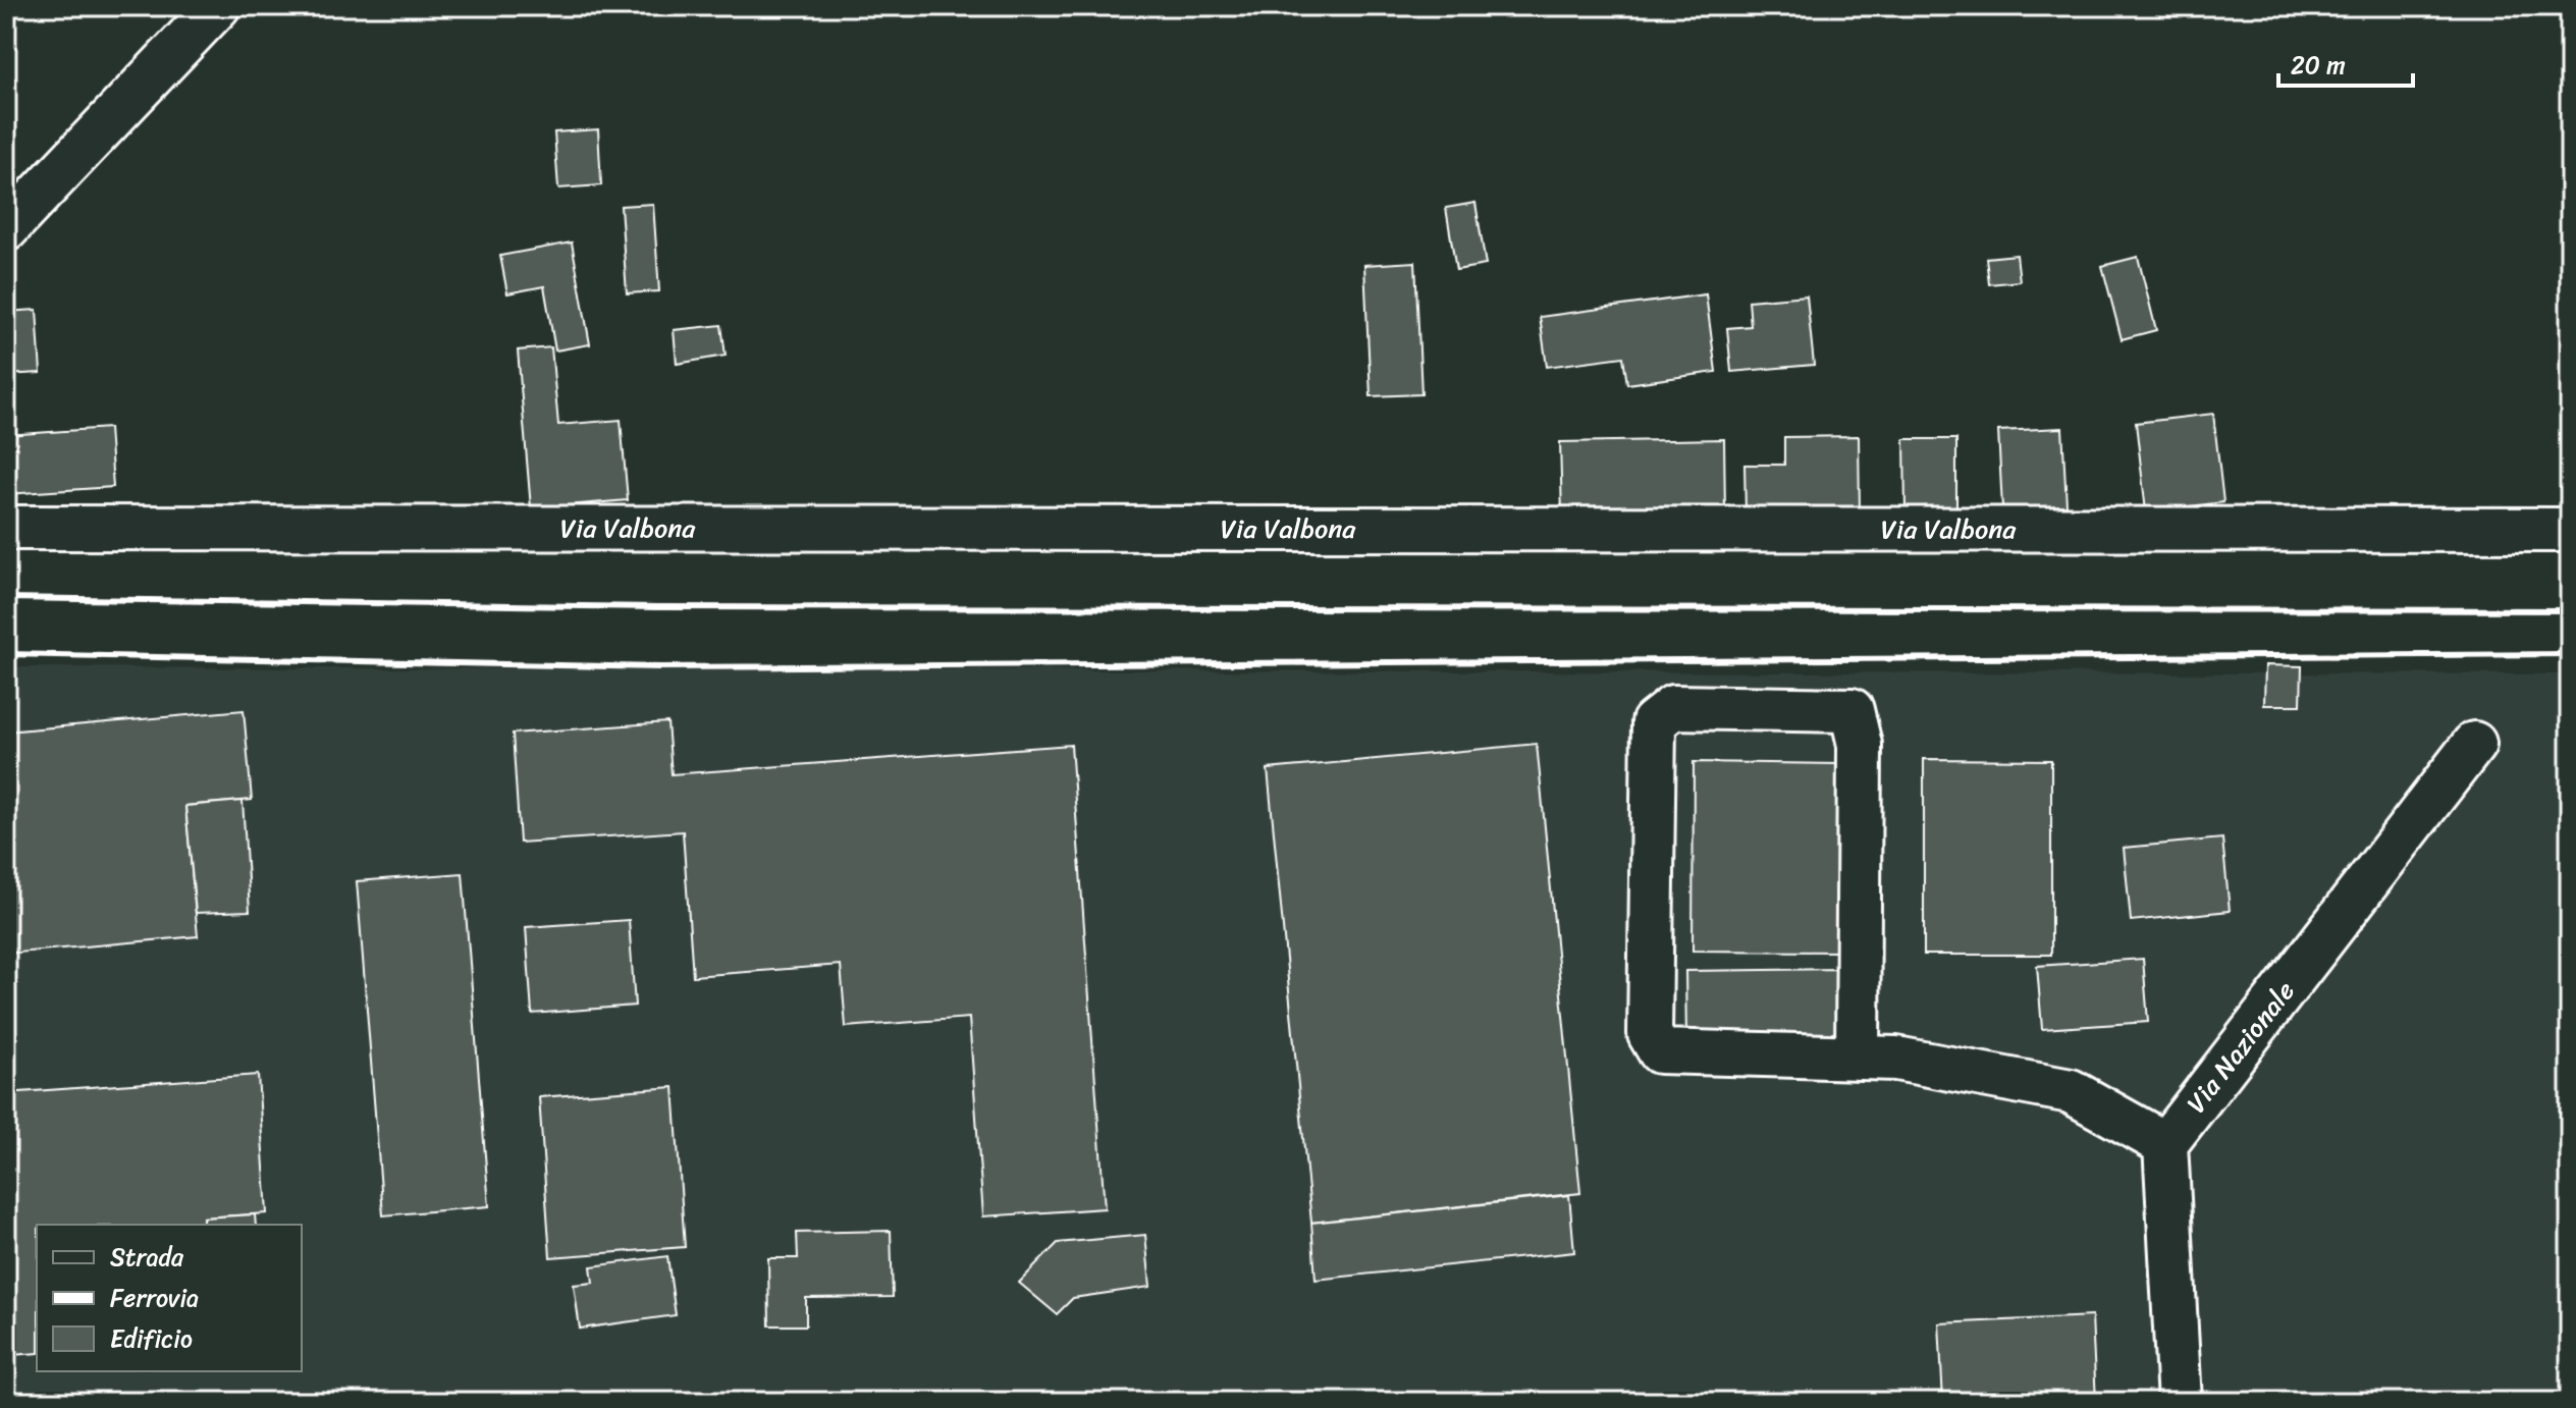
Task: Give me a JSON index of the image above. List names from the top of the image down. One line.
{"streets":{"street":["Via Valbona","Via Nazionale"]},"legend":["Strada","Ferrovia","Edificio"],"scale_bar":"20 m"}
